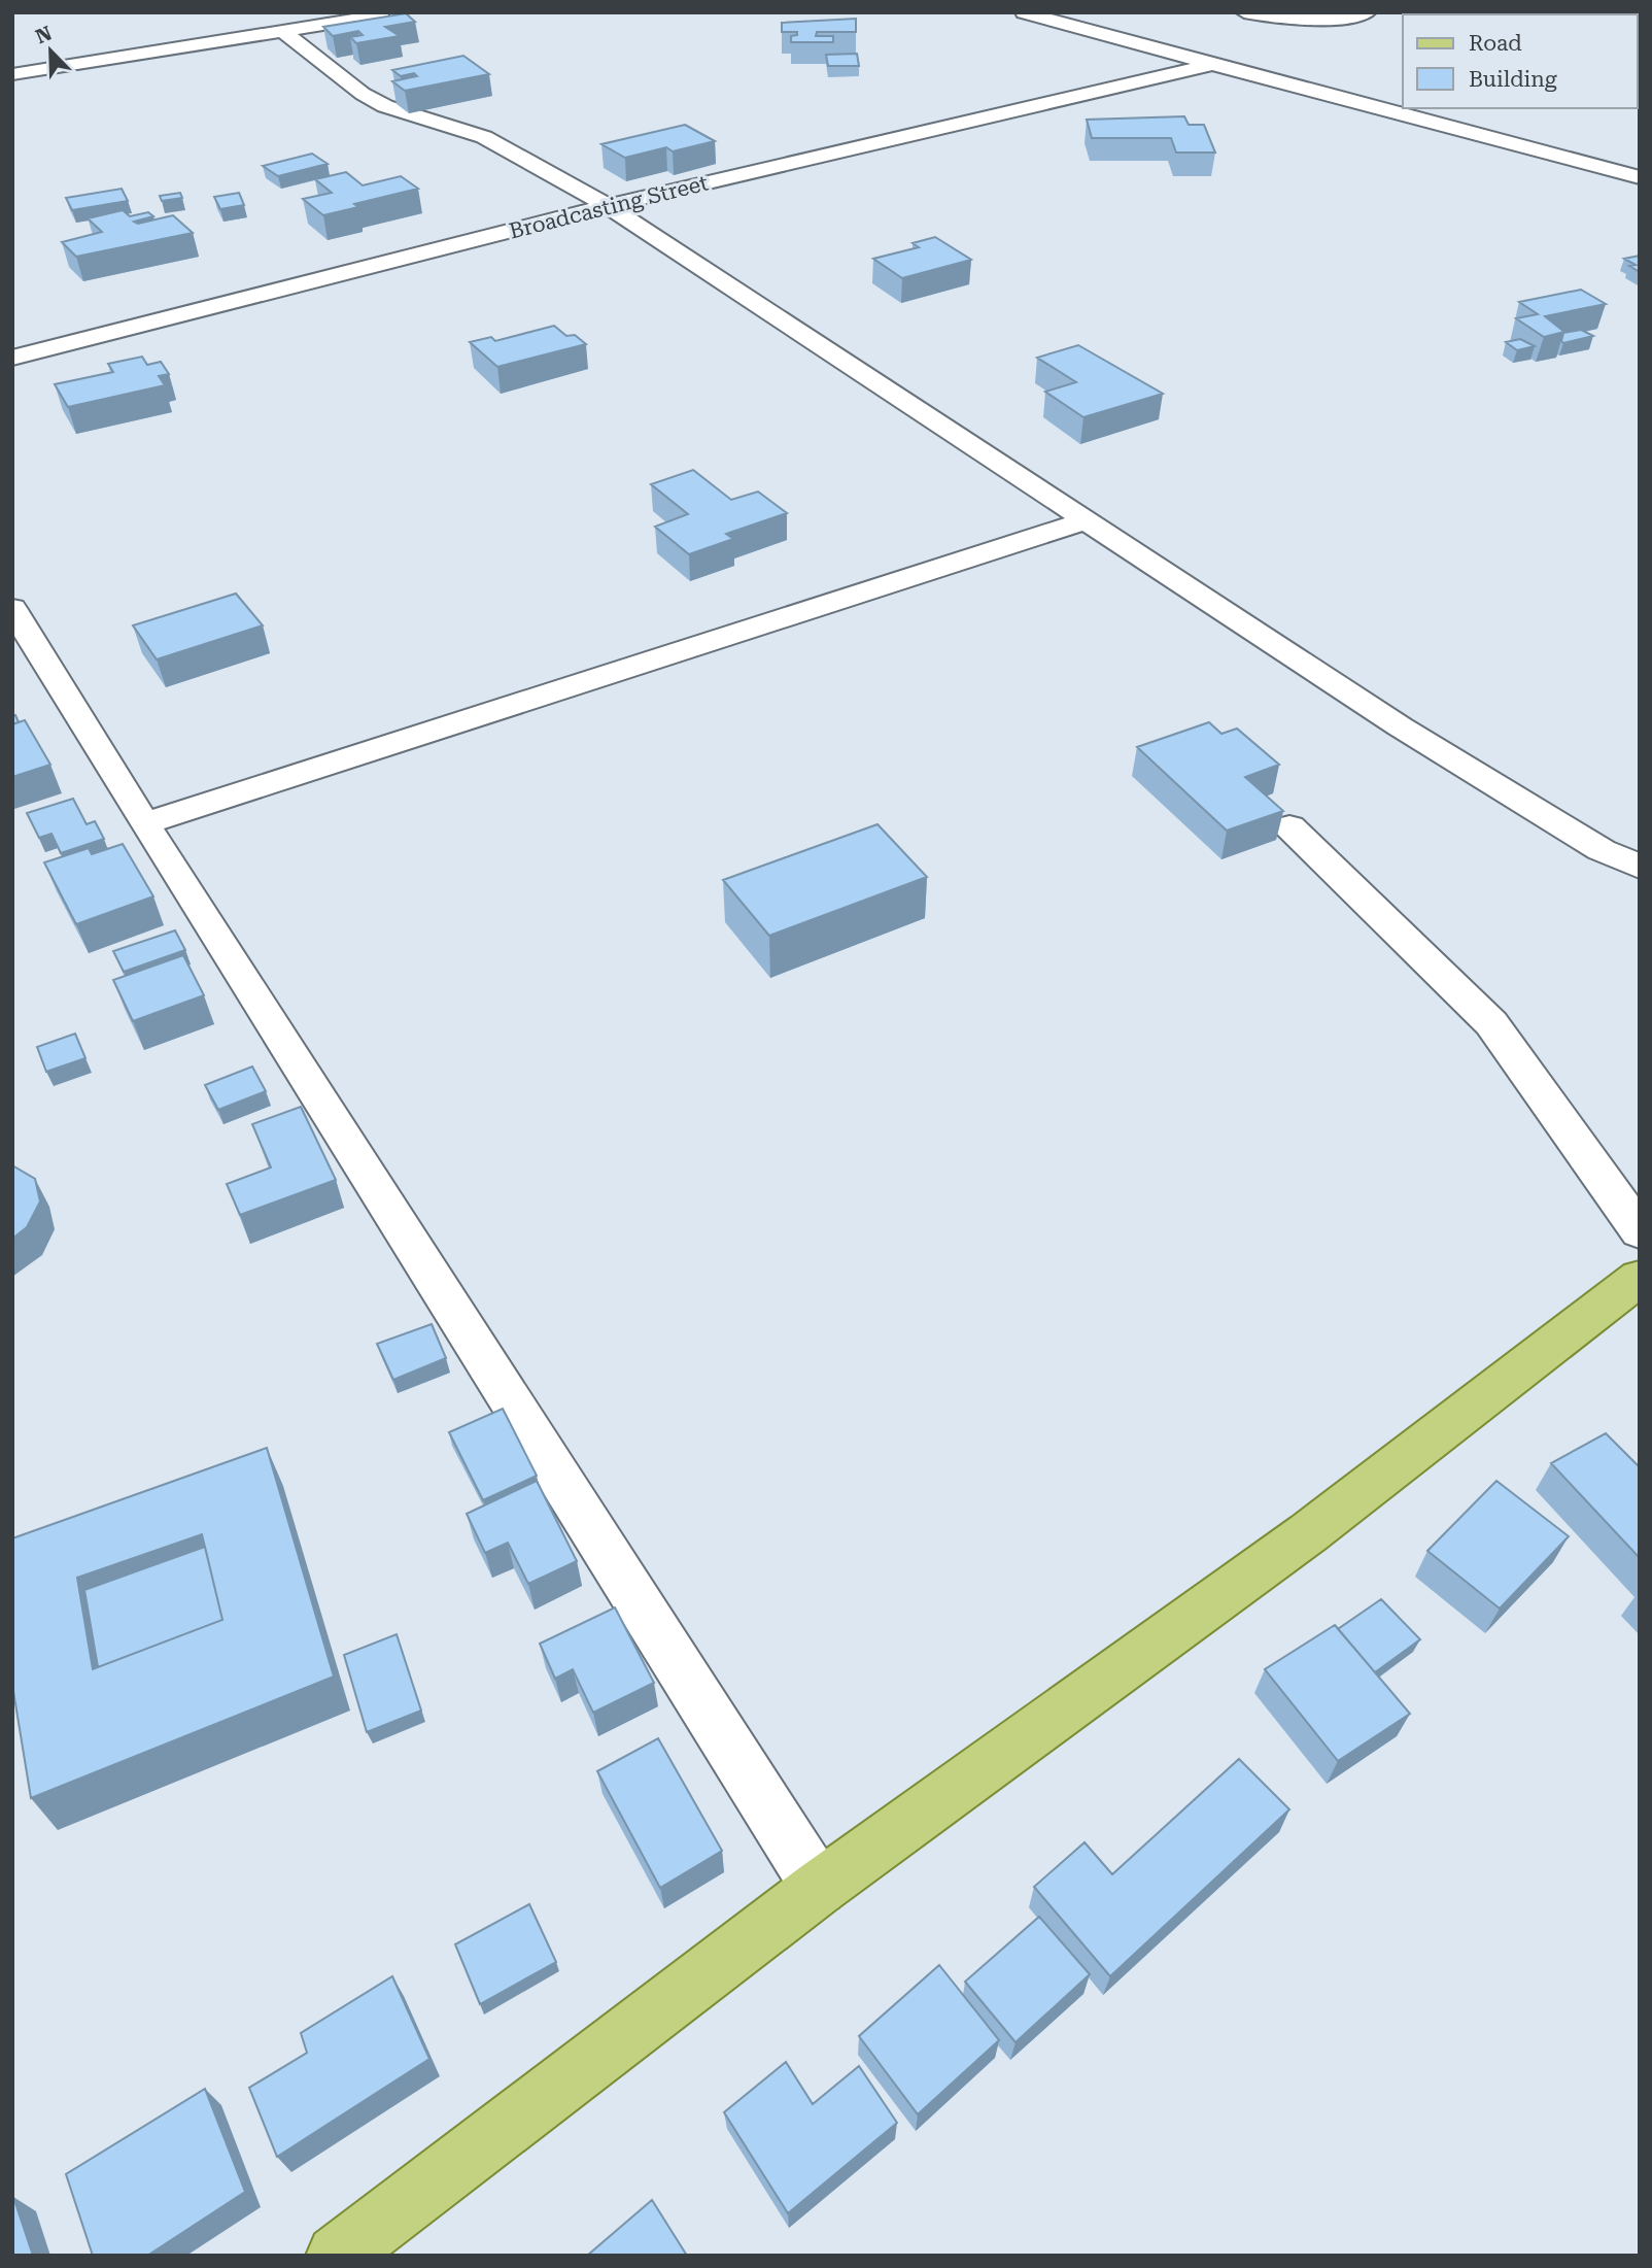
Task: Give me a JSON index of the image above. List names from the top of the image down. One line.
{"streets":{"street":["Broadcasting Street"]},"legend":["Road","Building"],"north":"top left"}
